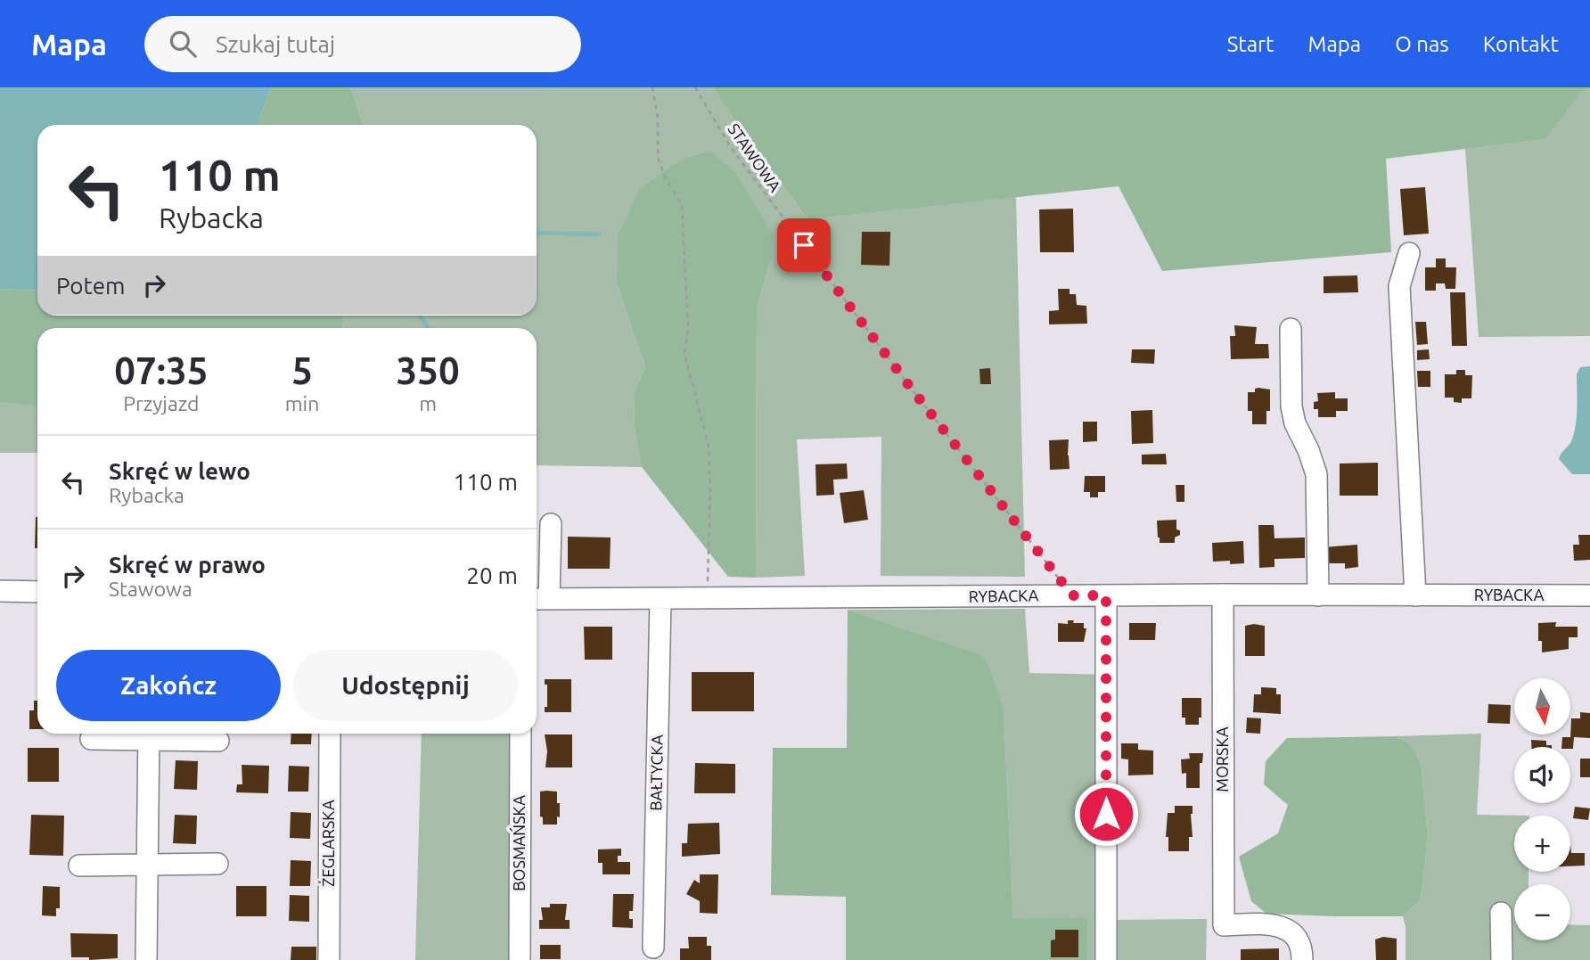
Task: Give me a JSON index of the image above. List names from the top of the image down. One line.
{"streets":{"street":["RYBACKA","MORSKA","BAŁTYCKA","ŻEGLARSKA","BOSMAŃSKA"],"path":["STAWOWA"]},"crossings":[["STAWOWA","RYBACKA"],["RYBACKA","MORSKA"],["RYBACKA","BAŁTYCKA"]],"north":"bottom","page":{"header":"Mapa","search":"Szukaj tutaj","nav":["Start","Mapa","O nas","Kontakt"],"turn":["110 m","Rybacka"],"then":"Potem","eta":["07:35","Przyjazd","5","min","350","m"],"list":[{"name":"Skręć w lewo","note":"Rybacka","value":"110 m"},{"name":"Skręć w prawo","note":"Stawowa","value":"20 m"}],"buttons":["Zakończ","Udostępnij"],"map_buttons":["+","−"]}}
